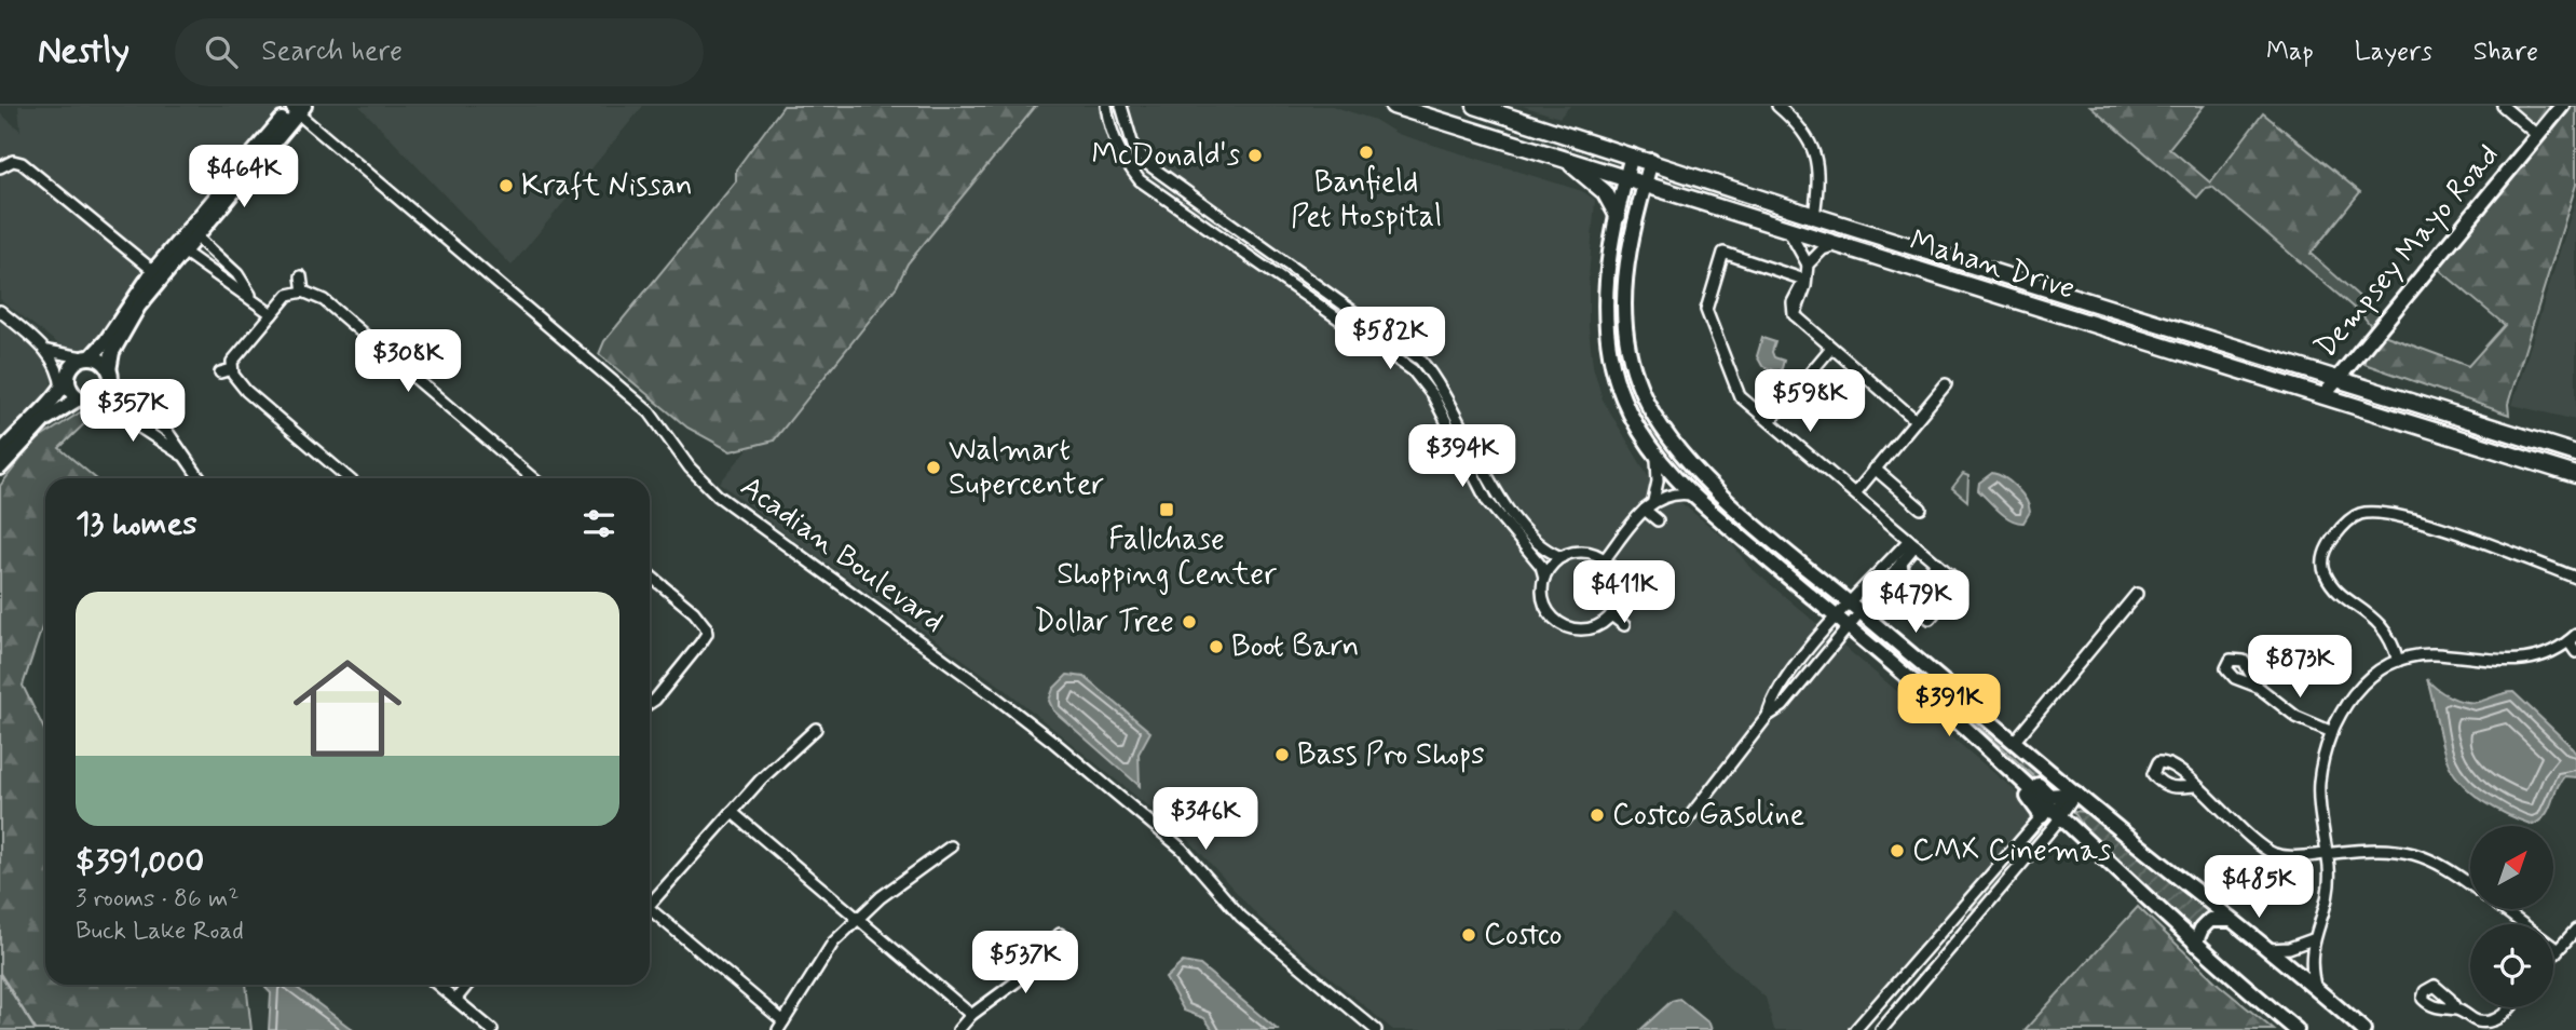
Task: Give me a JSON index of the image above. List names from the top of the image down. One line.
{"streets":{"main road":["Dempsey Mayo Road","Mahan Drive"],"street":["Acadian Boulevard"]},"crossings":[["Dempsey Mayo Road","Mahan Drive"]],"places":{"other":["Banfield Pet Hospital","McDonald's","Kraft Nissan","Walmart Supercenter","Dollar Tree","Boot Barn","Bass Pro Shops","Costco Gasoline","CMX Cinemas","Costco"],"transit":["Fallchase Shopping Center"]},"north":"top right","page":{"header":"Nestly","search":"Search here","nav":["Map","Layers","Share"],"price":["$464K","$582K","$308K","$598K","$357K","$394K","$411K","$479K","$873K","$391K","$346K","$485K","$537K"],"heading":"13 homes","list":[{"name":"$391,000","note":"3 rooms · 86 m² · Buck Lake Road"}]}}
